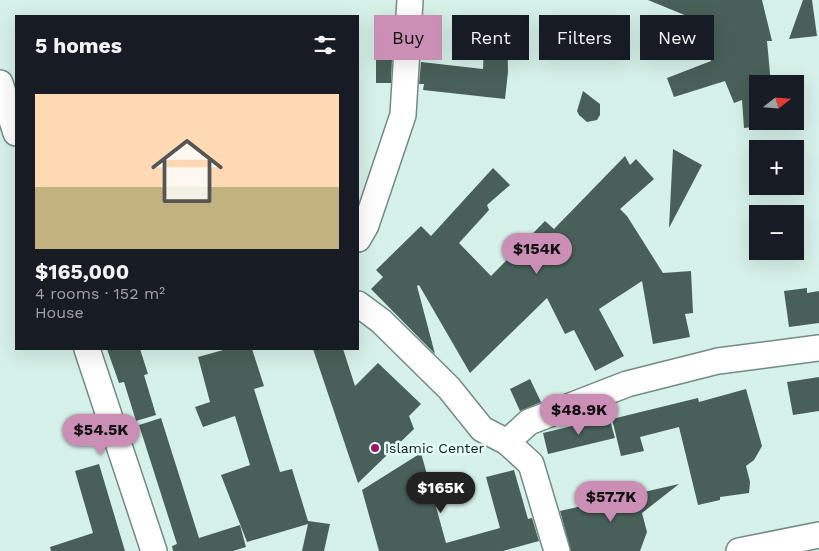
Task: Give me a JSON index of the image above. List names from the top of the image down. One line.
{"places":["Islamic Center"],"north":"right","page":{"chip":["Buy","Rent","Filters","New"],"heading":"5 homes","map_buttons":["+","−"],"list":[{"name":"$165,000","note":"4 rooms · 152 m² · House"}],"price":["$154K","$48.9K","$54.5K","$165K","$57.7K"]}}
